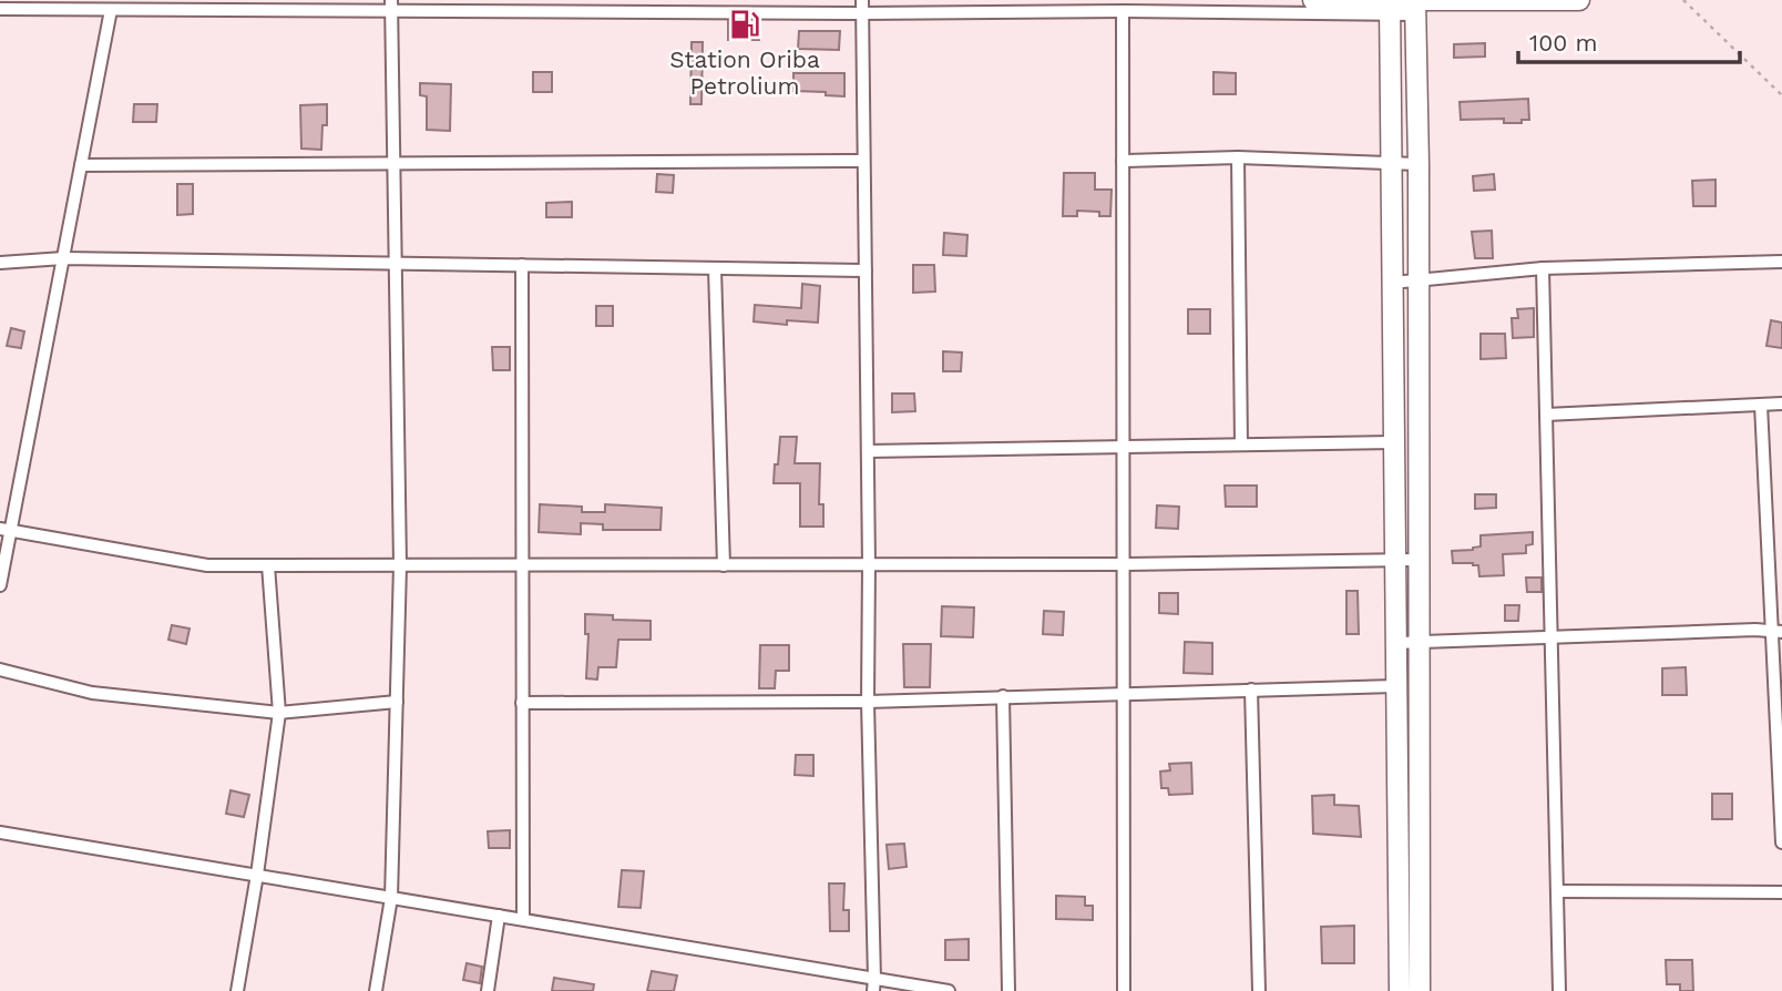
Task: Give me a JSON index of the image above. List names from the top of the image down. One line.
{"places":{"fuel station":["Station Oriba Petrolium"]},"scale_bar":"100 m"}
